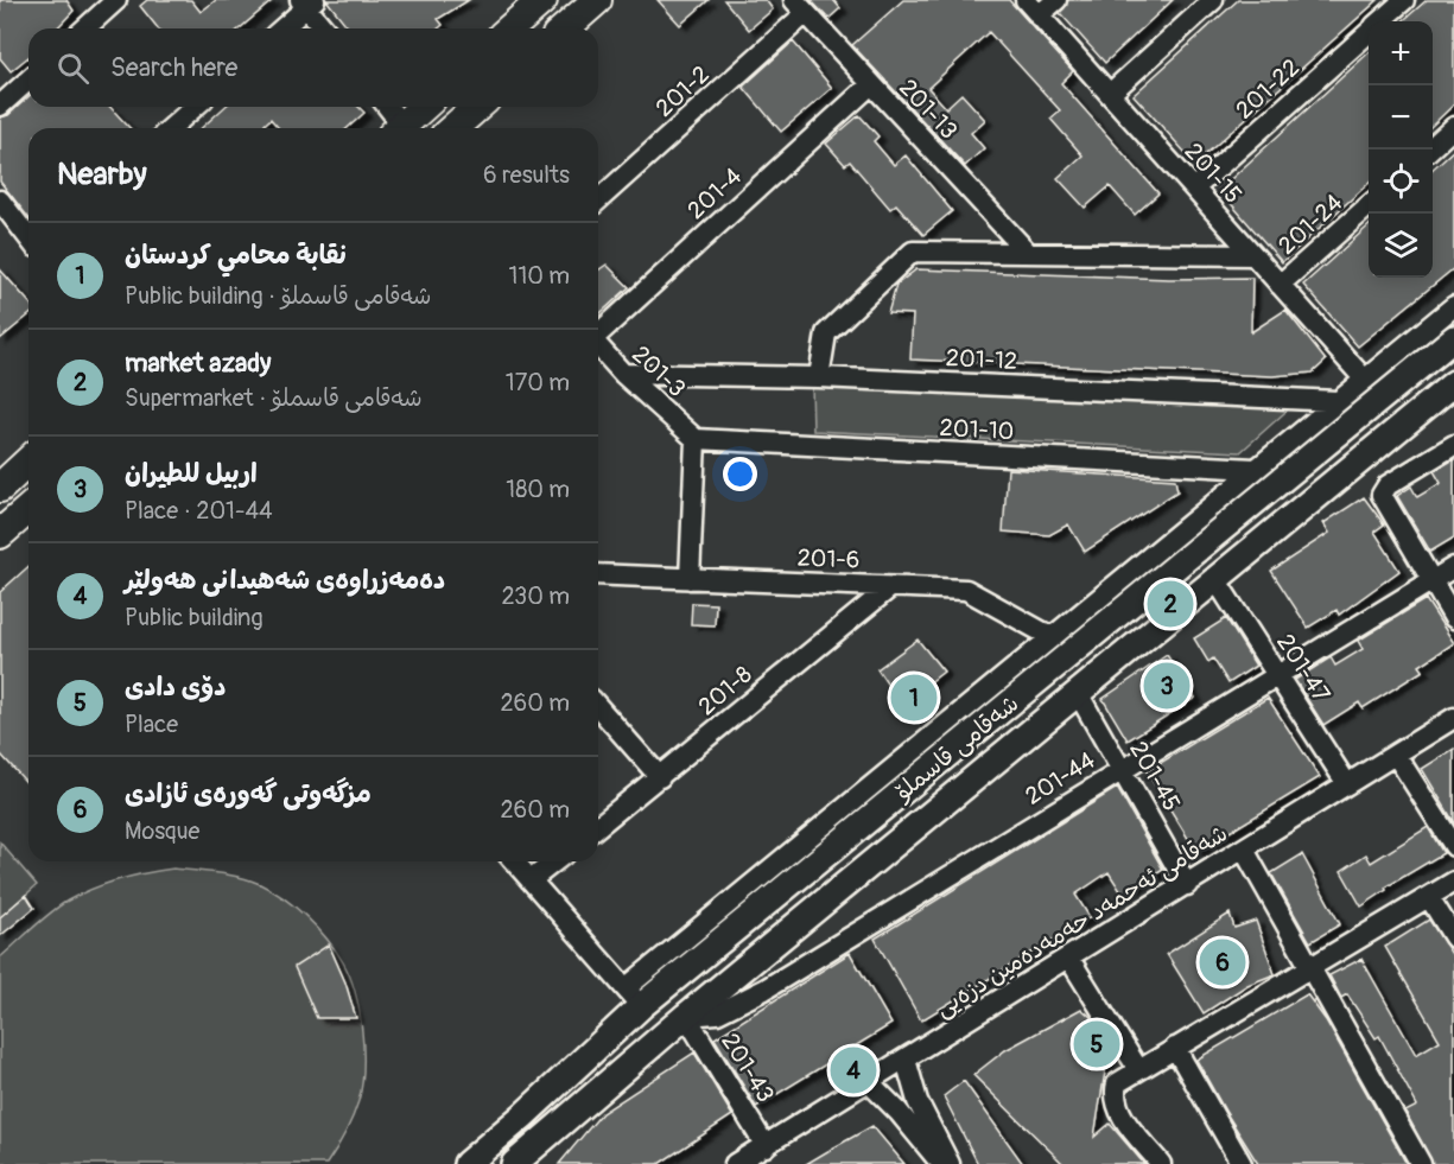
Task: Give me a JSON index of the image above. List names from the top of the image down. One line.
{"streets":{"main road":["شەقامی قاسملۆ"],"street":["201-22","201-2","201-13","201-15","201-4","201-24","201-12","201-3","201-10","201-6","201-47","201-8","201-45","201-44","شەقامی ئەحمەد حەمەدەمین دزەیی","201-43"]},"crossings":[["201-22","201-15"],["201-2","201-13"],["201-13","201-4"],["201-15","201-24"],["201-12","201-3"],["201-3","201-10"],["201-6","201-8"],["201-47","شەقامی قاسملۆ"],["201-47","201-44"],["201-47","شەقامی ئەحمەد حەمەدەمین دزەیی"],["شەقامی قاسملۆ","201-45"],["شەقامی قاسملۆ","201-44"],["شەقامی قاسملۆ","201-43"],["201-45","201-44"],["201-45","شەقامی ئەحمەد حەمەدەمین دزەیی"],["201-44","201-43"],["شەقامی ئەحمەد حەمەدەمین دزەیی","201-43"]],"page":{"map_buttons":["+","−"],"search":"Search here","heading":["Nearby","6 results"],"list":[{"mark":"1","name":"نقابة محامي كردستان","note":"Public building · شەقامی قاسملۆ","value":"110 m"},{"mark":"2","name":"market azady","note":"Supermarket · شەقامی قاسملۆ","value":"170 m"},{"mark":"3","name":"اربيل للطيران","note":"Place · 201-44","value":"180 m"},{"mark":"4","name":"دەمەزراوەی شەهیدانی هەولێر","note":"Public building","value":"230 m"},{"mark":"5","name":"دۆى دادى","note":"Place","value":"260 m"},{"mark":"6","name":"مزگەوتی گەورەی ئازادی","note":"Mosque","value":"260 m"}],"pins":["2","3","1","6","5","4"]}}
